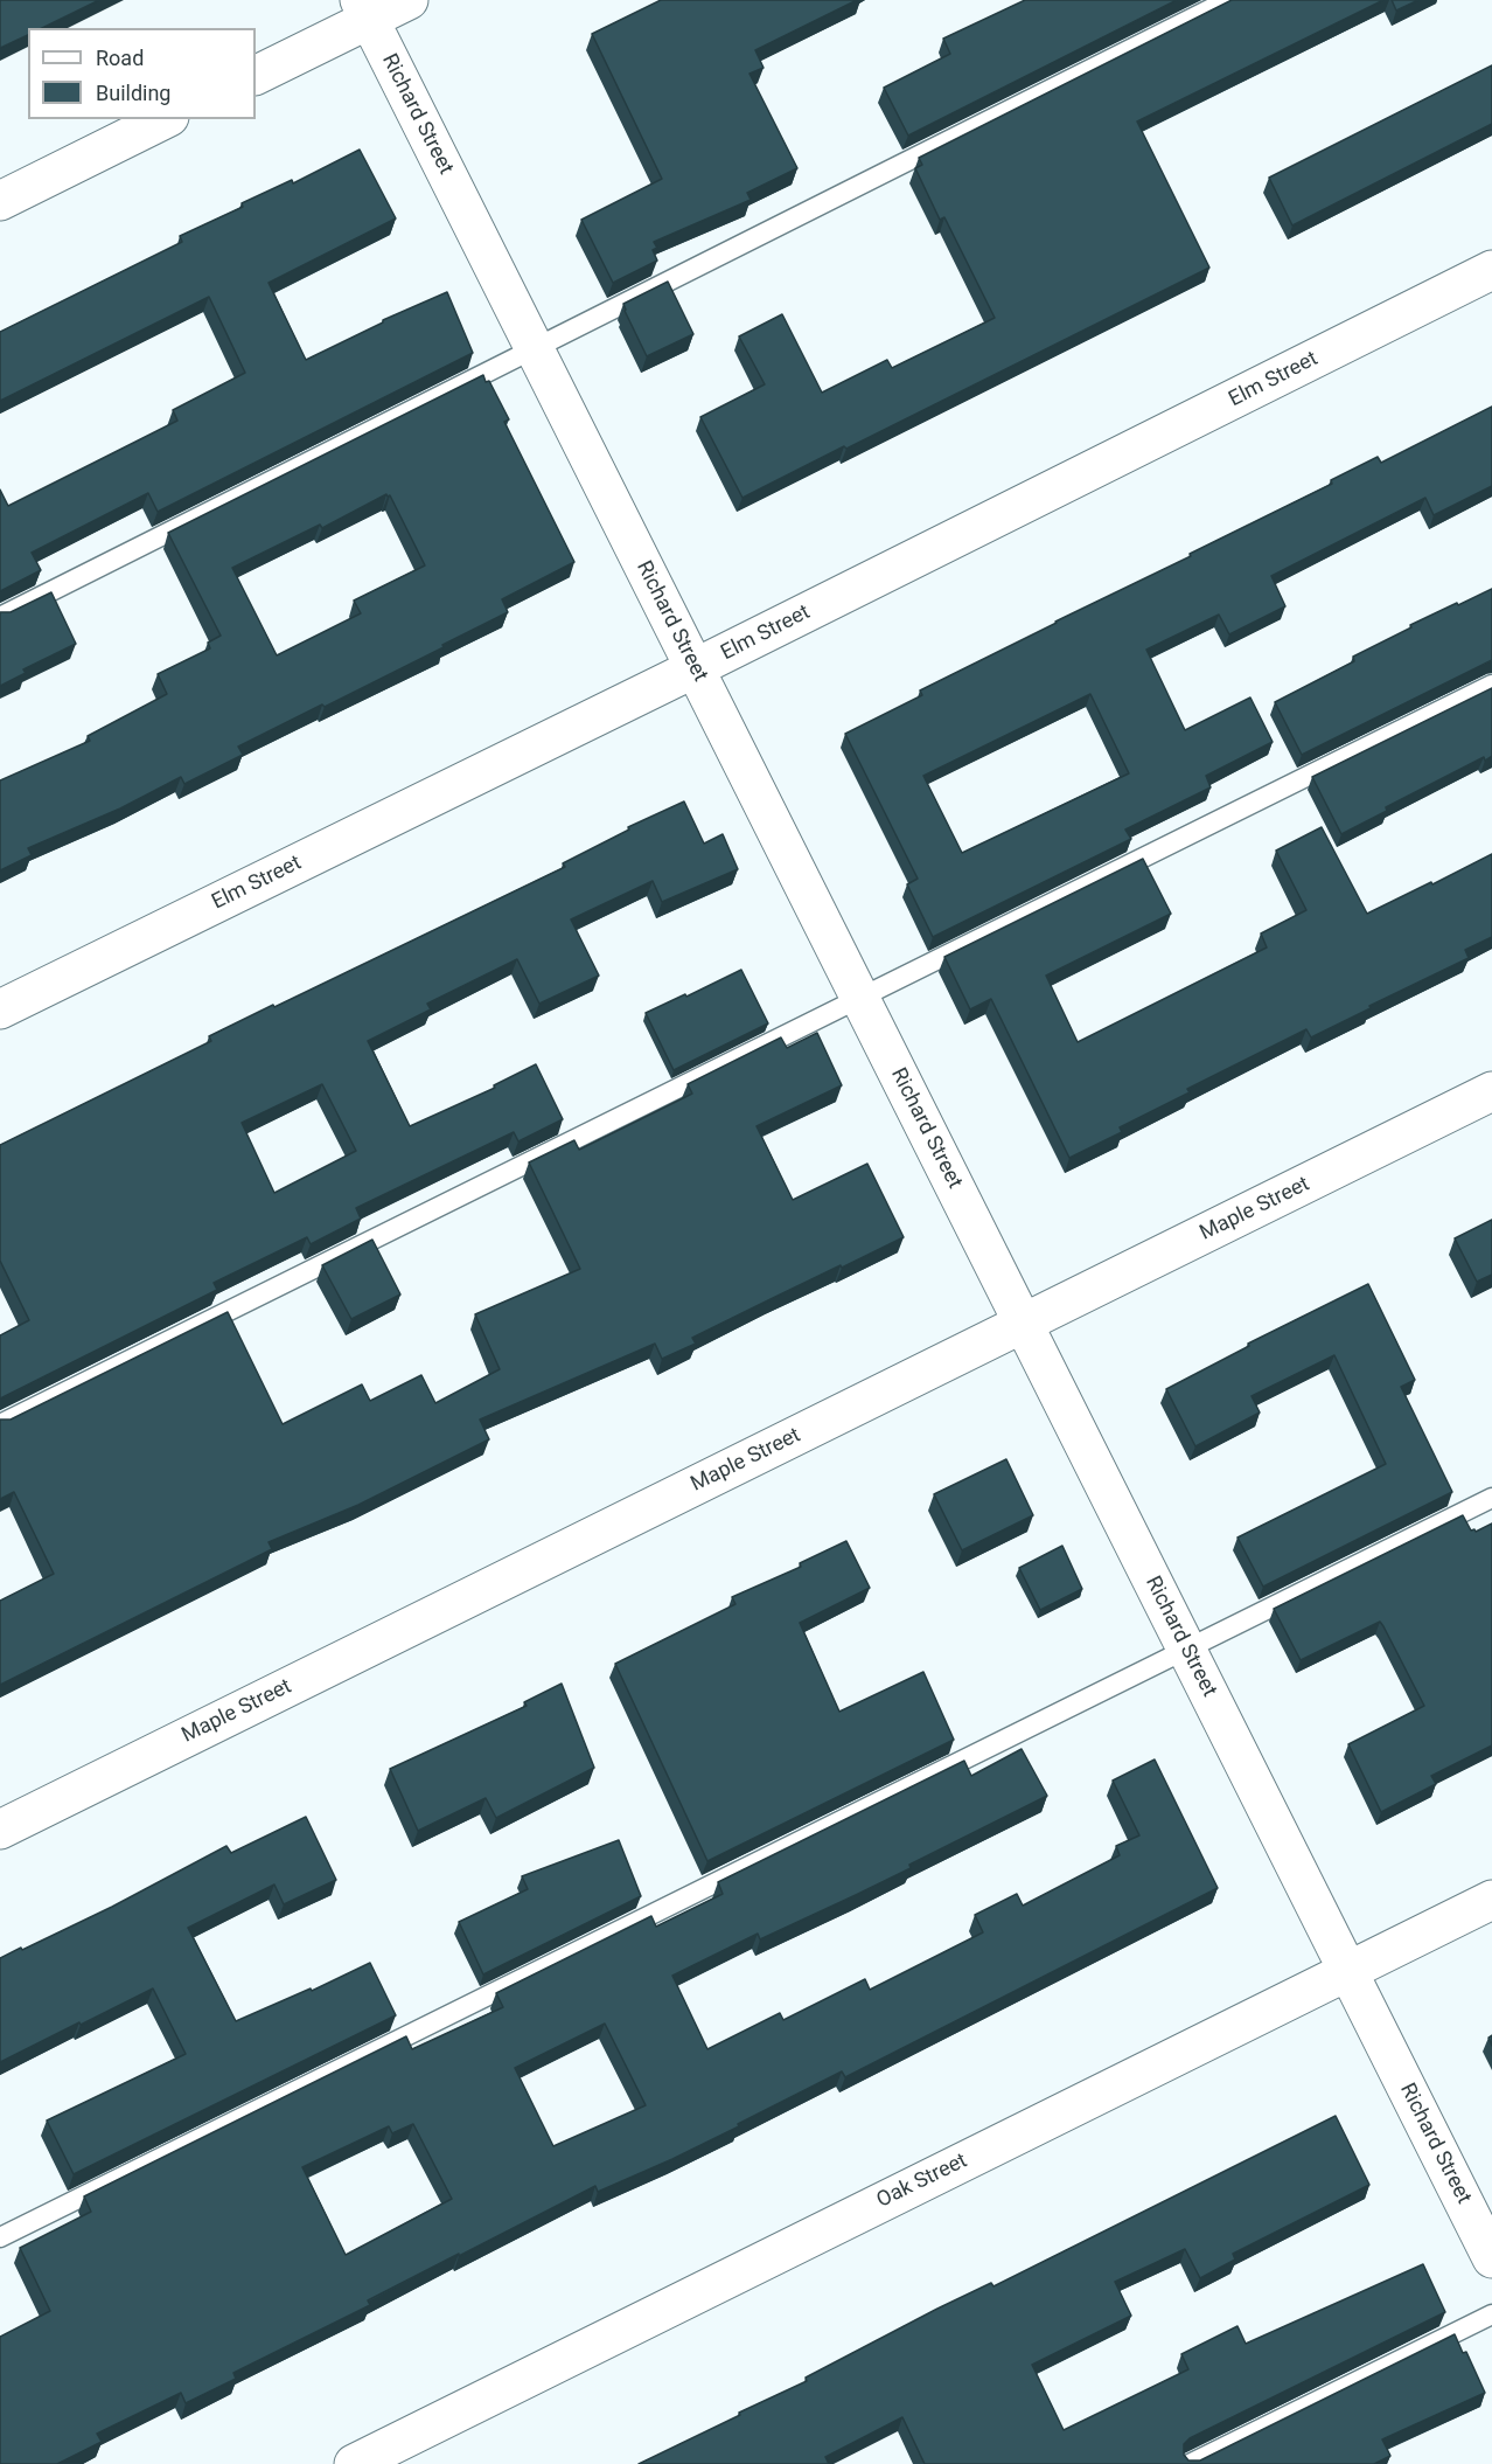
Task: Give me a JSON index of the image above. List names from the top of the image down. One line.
{"streets":{"street":["Richard Street","Elm Street","Maple Street","Oak Street"]},"crossings":[["Richard Street","Elm Street"],["Richard Street","Maple Street"],["Richard Street","Oak Street"]],"legend":["Road","Building"]}
